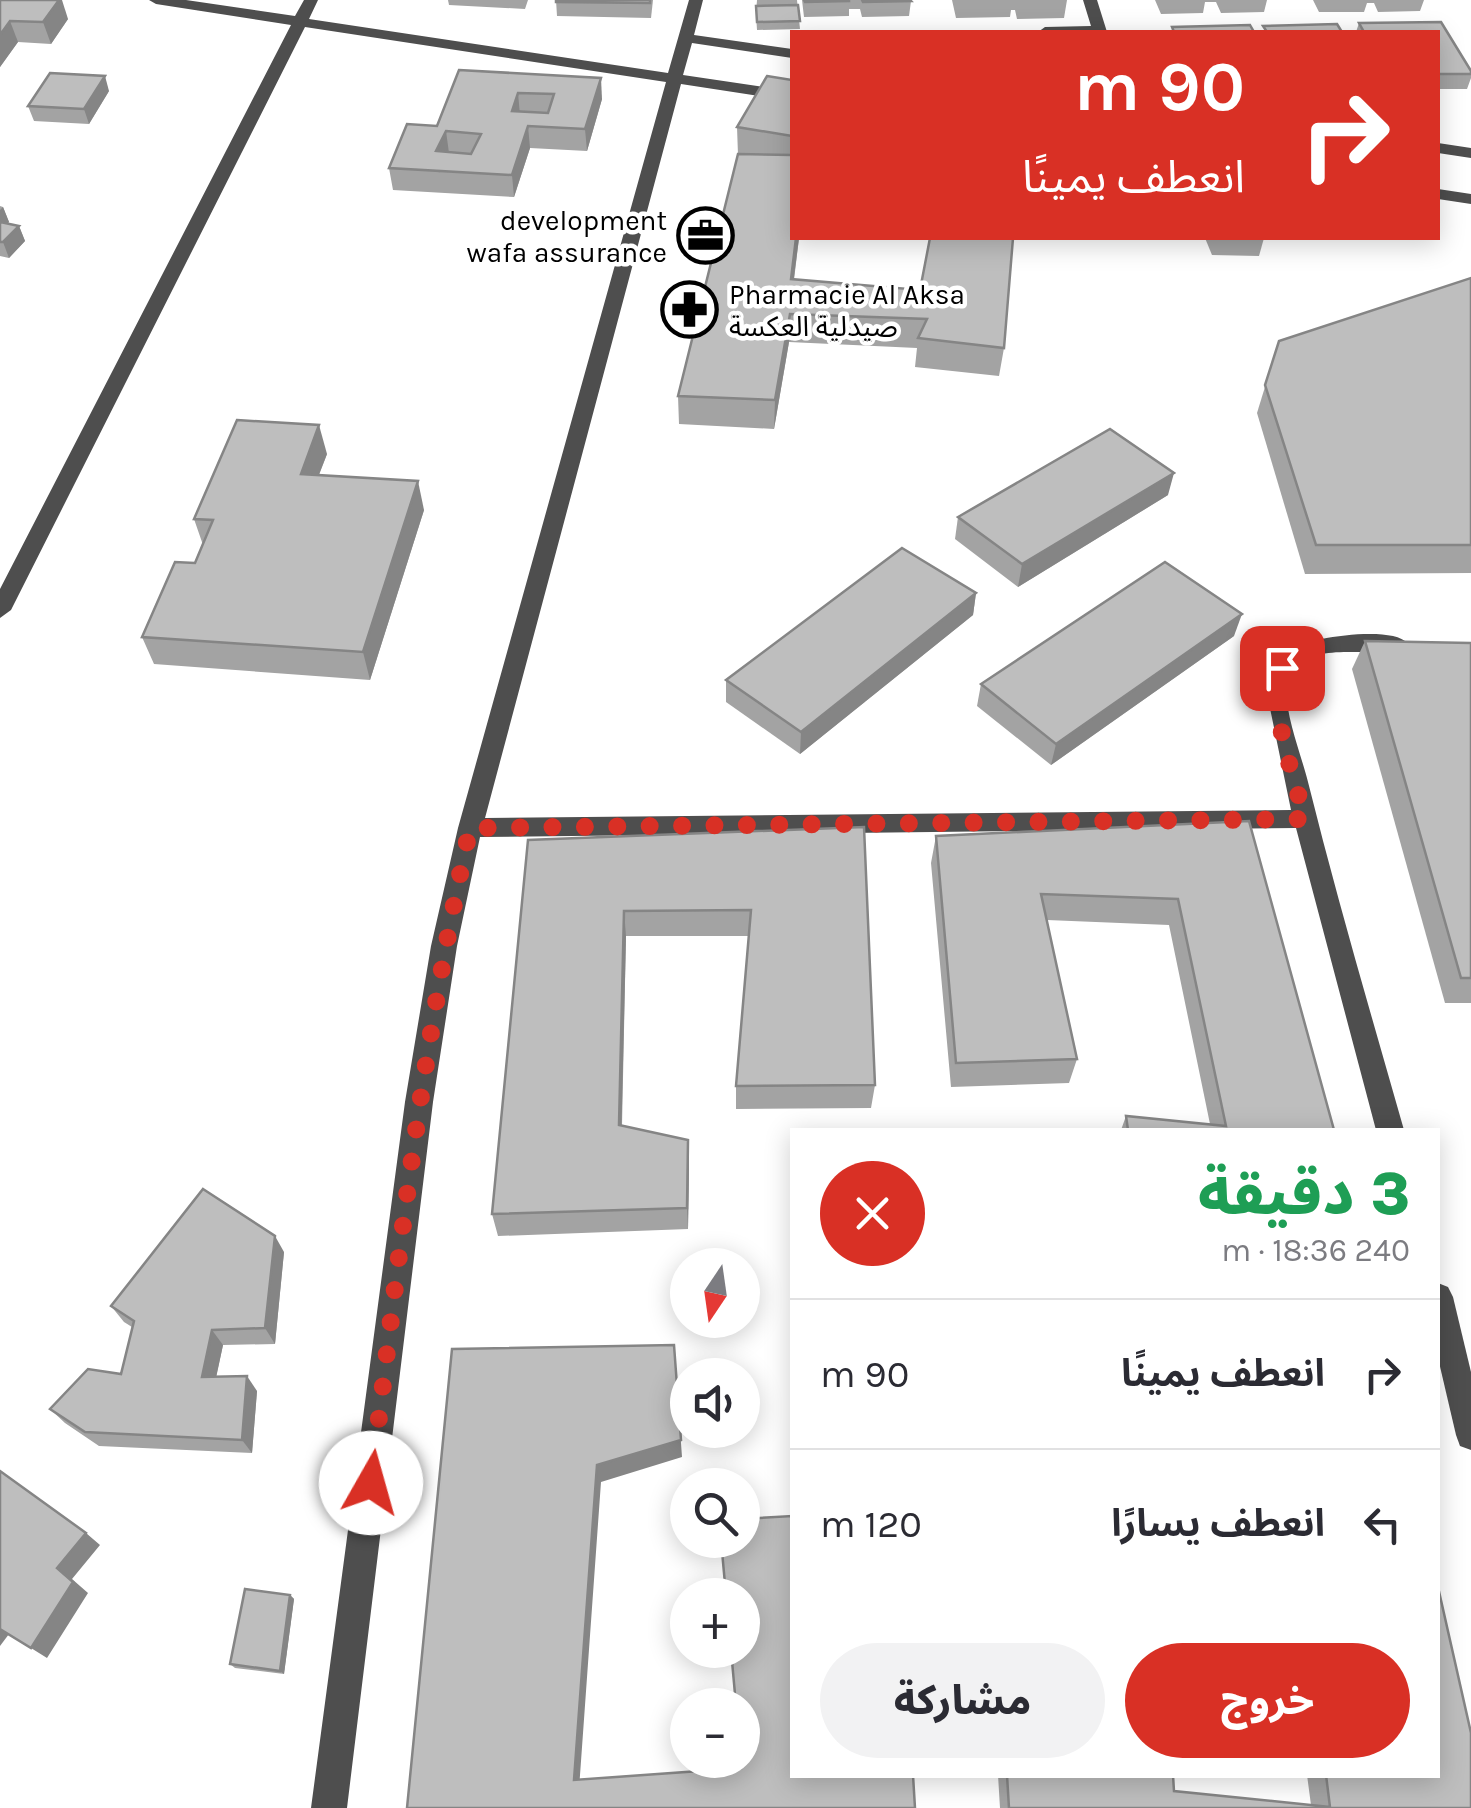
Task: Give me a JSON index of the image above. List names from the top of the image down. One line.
{"places":{"office":["development wafa assurance"],"pharmacy":["Pharmacie Al Aksa صيدلية العكسة"]},"north":"bottom","page":{"turn":["90 m","انعطف يمينًا"],"heading":["3 دقيقة","240 m · 18:36"],"map_buttons":["+","−"],"list":[{"name":"انعطف يمينًا","value":"90 m"},{"name":"انعطف يسارًا","value":"120 m"}],"buttons":["خروج","مشاركة"]}}
